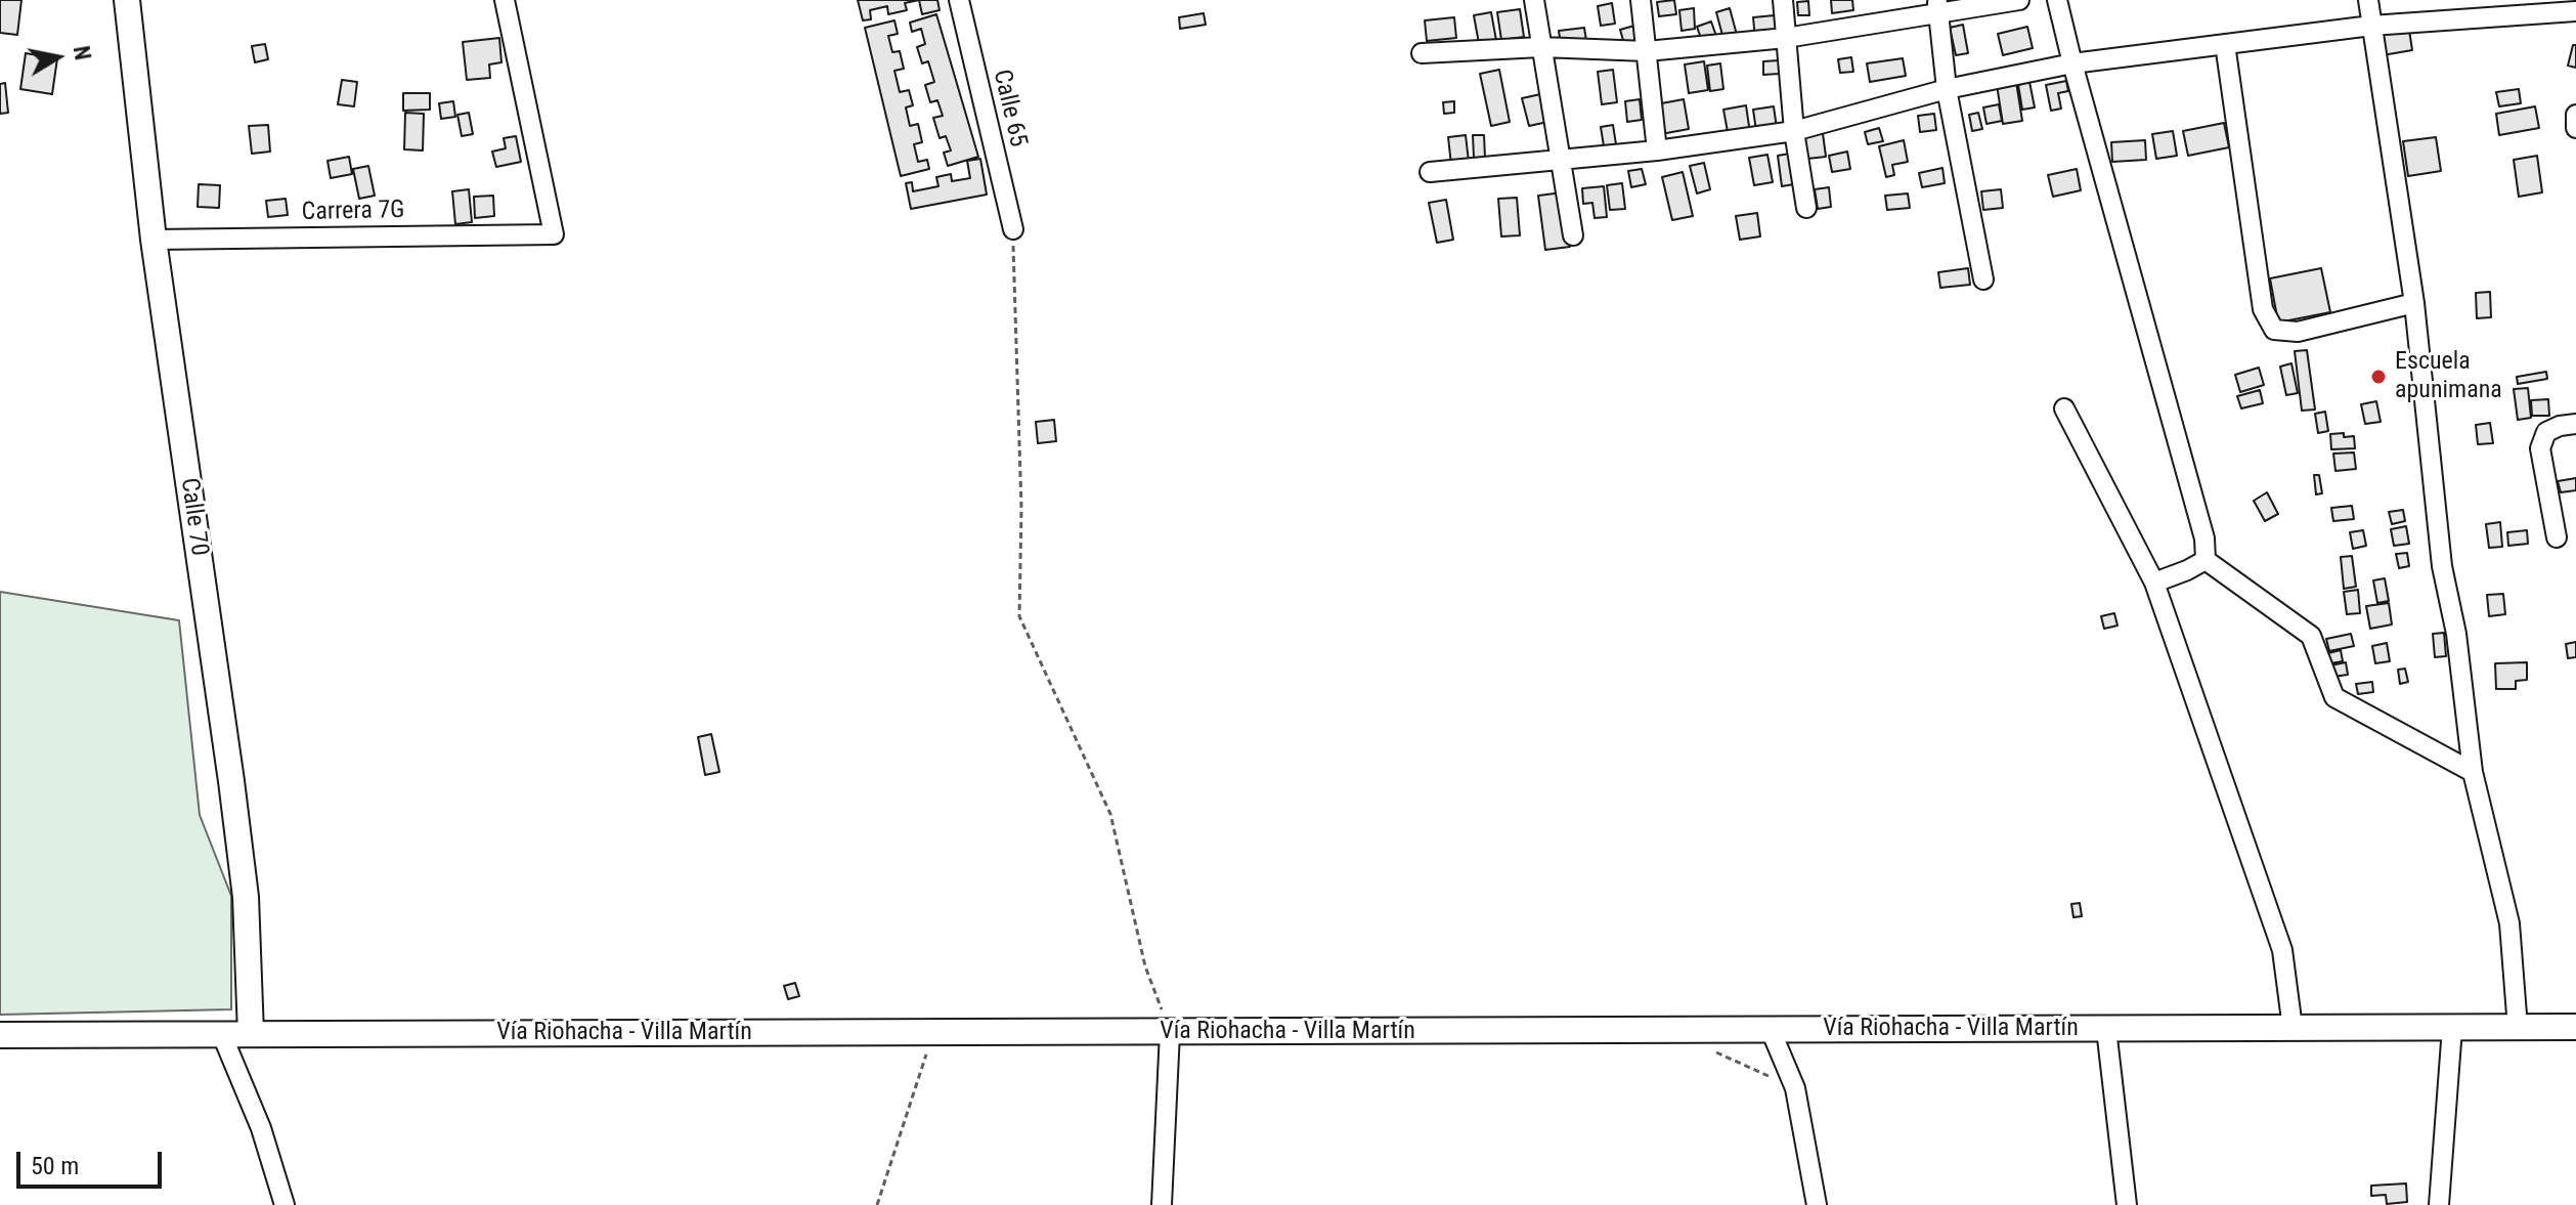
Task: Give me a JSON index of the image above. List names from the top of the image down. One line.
{"streets":{"main road":["Calle 70","Vía Riohacha - Villa Martín"],"street":["Calle 65","Carrera 7G"]},"crossings":[["Carrera 7G","Calle 70"],["Calle 70","Vía Riohacha - Villa Martín"]],"places":["Escuela apunimana"],"scale_bar":"50 m","north":"right"}
